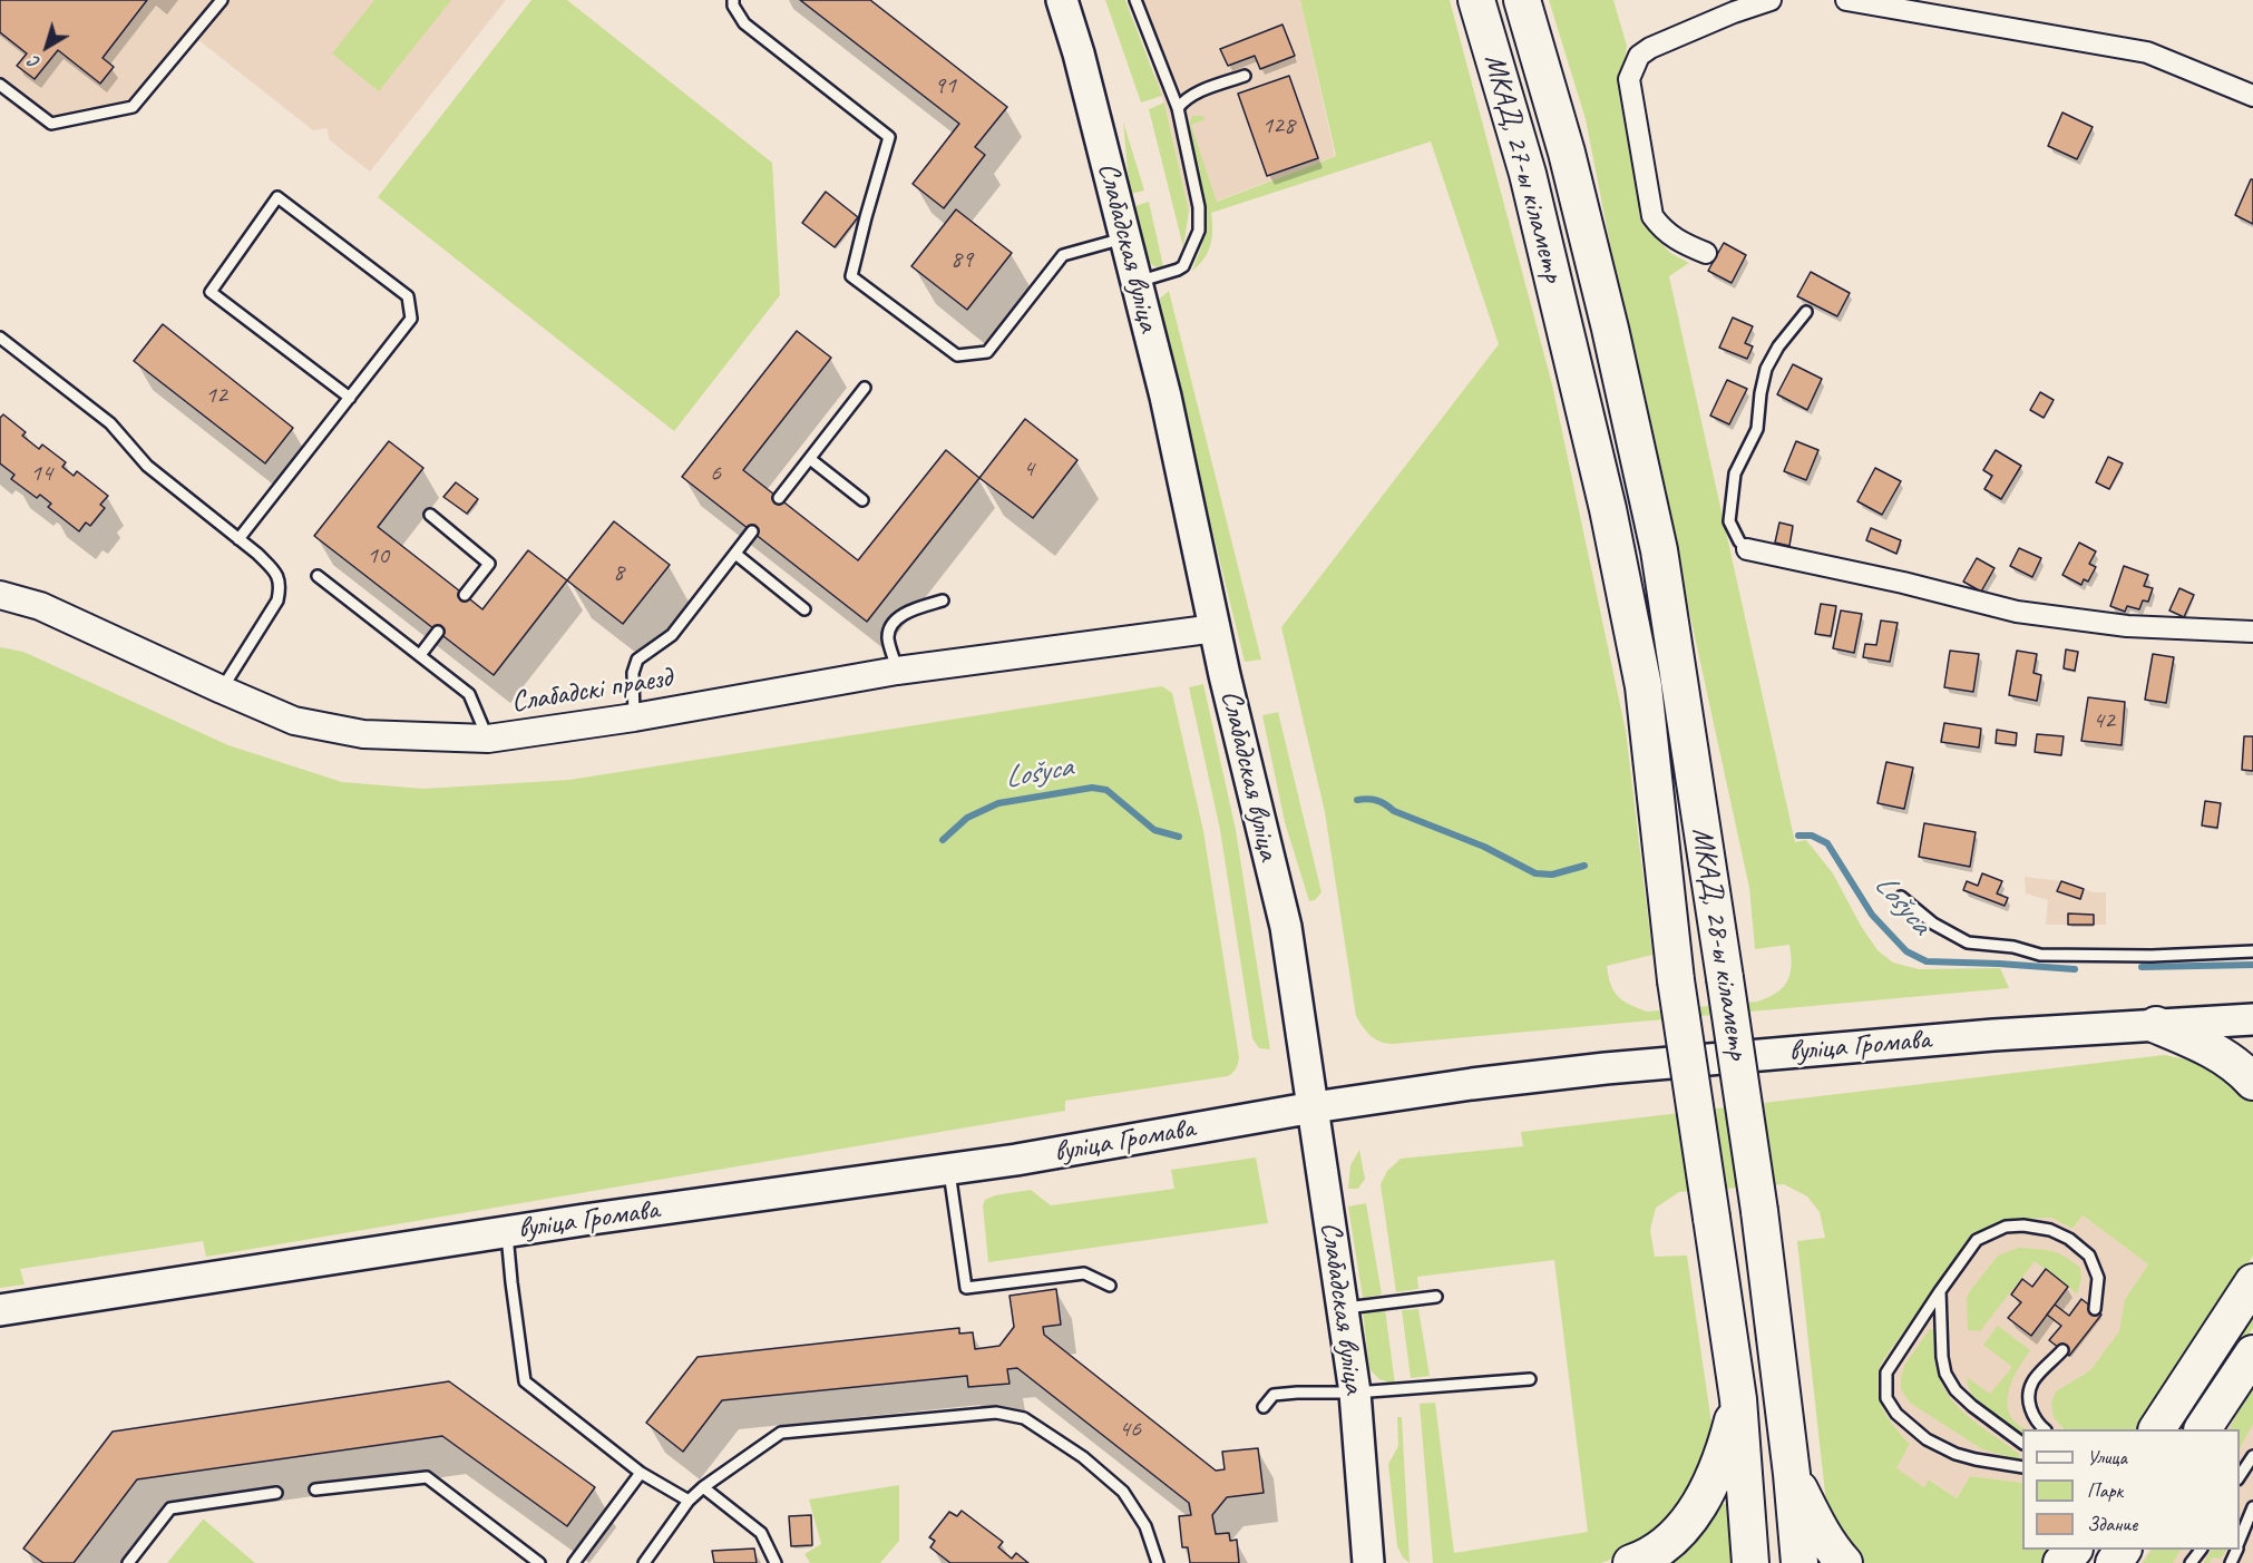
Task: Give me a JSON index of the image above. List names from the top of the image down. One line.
{"streets":{"highway":["МКАД, 27-ы кіламетр","МКАД, 28-ы кіламетр"],"main road":["Слабадская вуліца","вуліца Громава"],"street":["Слабадскі праезд"]},"crossings":[["МКАД, 27-ы кіламетр","МКАД, 28-ы кіламетр"],["Слабадская вуліца","Слабадскі праезд"],["Слабадская вуліца","вуліца Громава"]],"water":["Lošyca"],"house_numbers":["91","128","89","12","4","14","6","10","8","42","46"],"legend":["Улица","Парк","Здание"],"north":"bottom left"}
